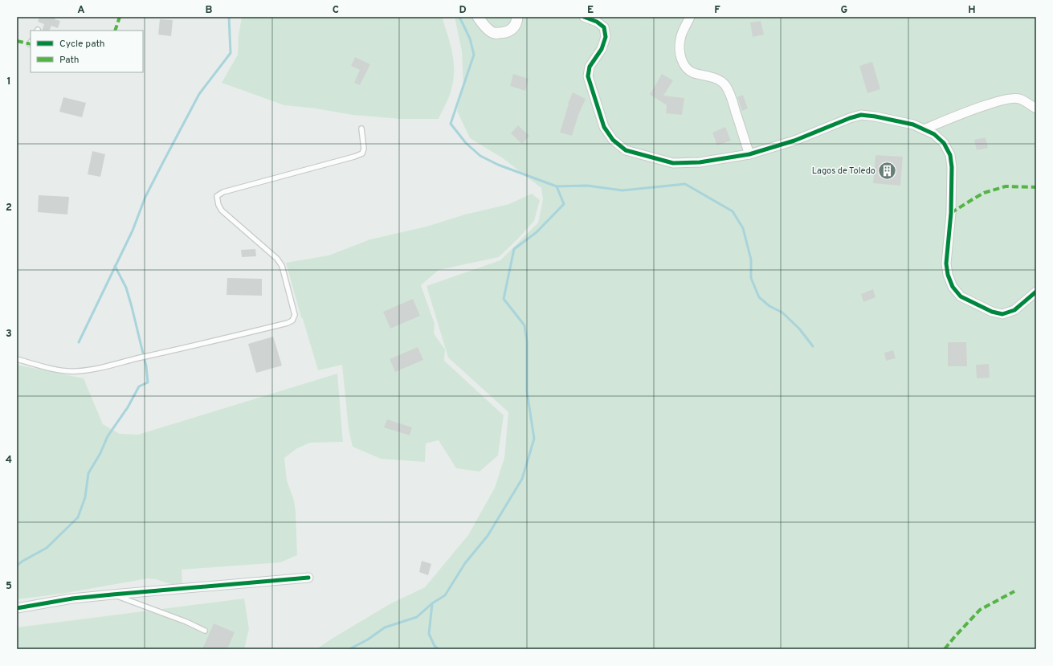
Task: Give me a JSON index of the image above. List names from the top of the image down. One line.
{"places":{"building":["Lagos de Toledo"]},"legend":["Cycle path","Path"],"grid":{"columns":["A","B","C","D","E","F","G","H"],"rows":["1","2","3","4","5"]}}
